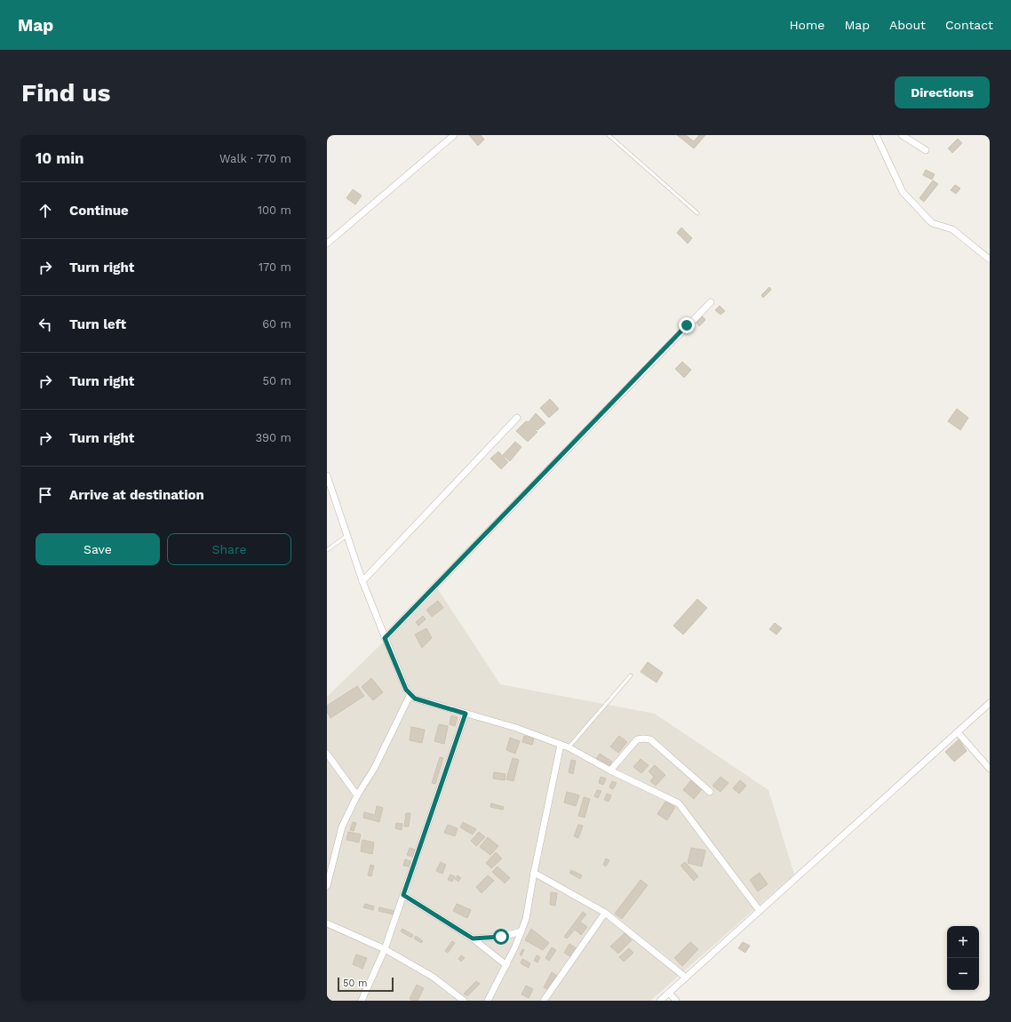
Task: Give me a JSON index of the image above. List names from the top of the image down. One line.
{"scale_bar":"50 m","page":{"header":"Map","nav":["Home","Map","About","Contact"],"buttons":["Directions",["Save","Share"]],"title":"Find us","heading":["10 min","Walk · 770 m"],"list":[["Continue","100 m"],["Turn right","170 m"],["Turn left","60 m"],["Turn right","50 m"],["Turn right","390 m"],"Arrive at destination"],"map_buttons":["+","−"],"scale":"50 m"}}
